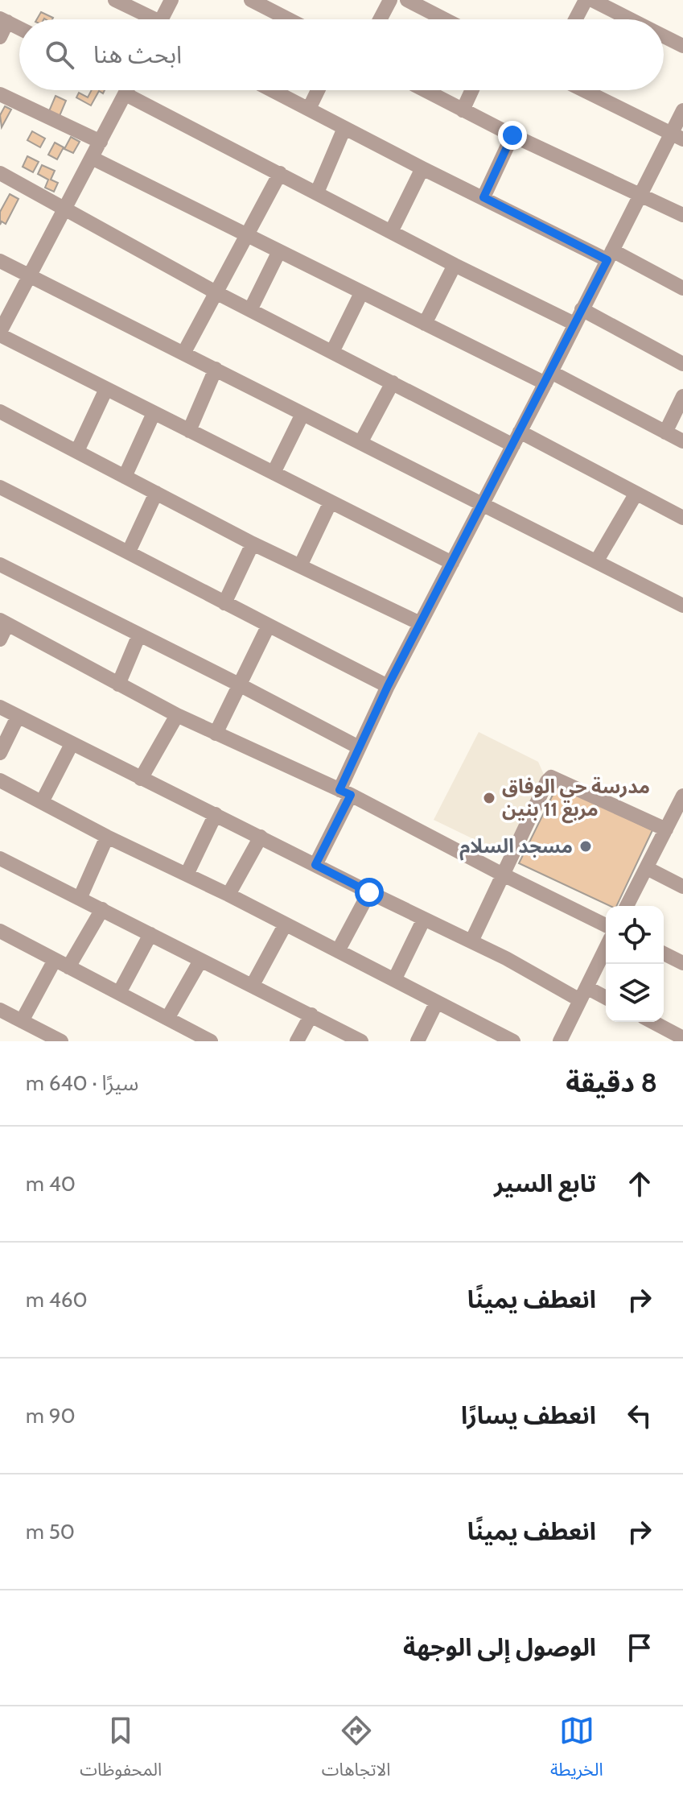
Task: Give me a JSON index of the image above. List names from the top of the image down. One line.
{"places":["مدرسة حي الوفاق مربع 11 بنين","مسجد السلام"],"page":{"search":"ابحث هنا","heading":["8 دقيقة","سيرًا · 640 m"],"list":[["تابع السير","40 m"],["انعطف يمينًا","460 m"],["انعطف يسارًا","90 m"],["انعطف يمينًا","50 m"],"الوصول إلى الوجهة"],"nav":["الخريطة","الاتجاهات","المحفوظات"]}}
